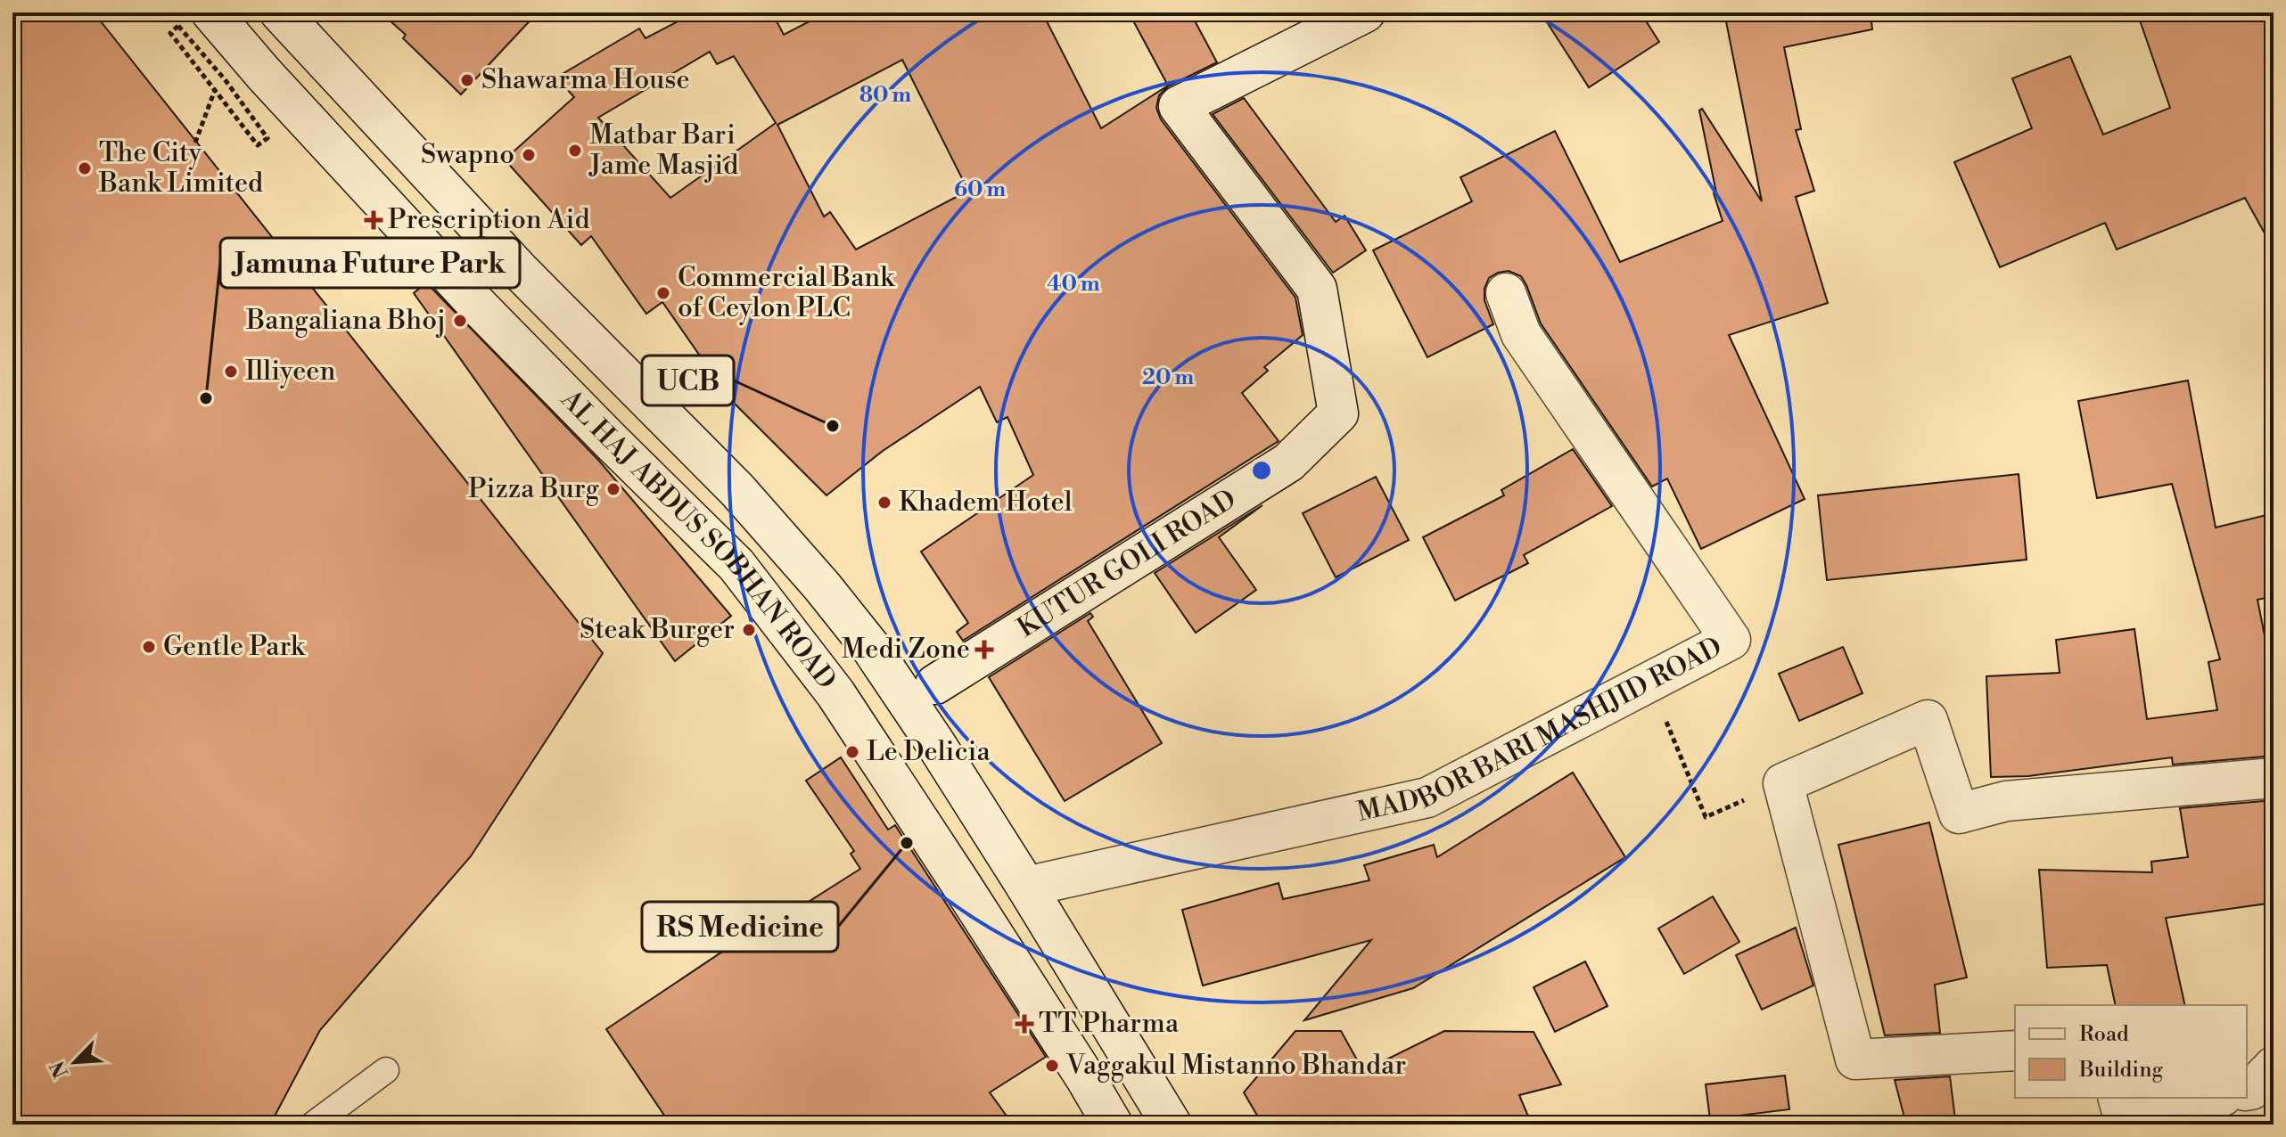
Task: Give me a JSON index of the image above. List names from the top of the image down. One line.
{"streets":{"street":["AL HAJ ABDUS SOBHAN ROAD","KUTUR GOLI ROAD","MADBOR BARI MASHJID ROAD"]},"crossings":[["AL HAJ ABDUS SOBHAN ROAD","MADBOR BARI MASHJID ROAD"]],"places":{"other":["Shawarma House","Matbar Bari Jame Masjid","Swapno","The City Bank Limited","Commercial Bank of Ceylon PLC","Bangaliana Bhoj","Illiyeen","Jamuna Future Park","UCB","Pizza Burg","Khadem Hotel","Steak Burger","Gentle Park","Le Delicia","RS Medicine","Vaggakul Mistanno Bhandar"],"health":["Prescription Aid","Medi Zone","TT Pharma"]},"legend":["Road","Building"],"north":"bottom left","rings":["80 m","60 m","40 m","20 m"]}
